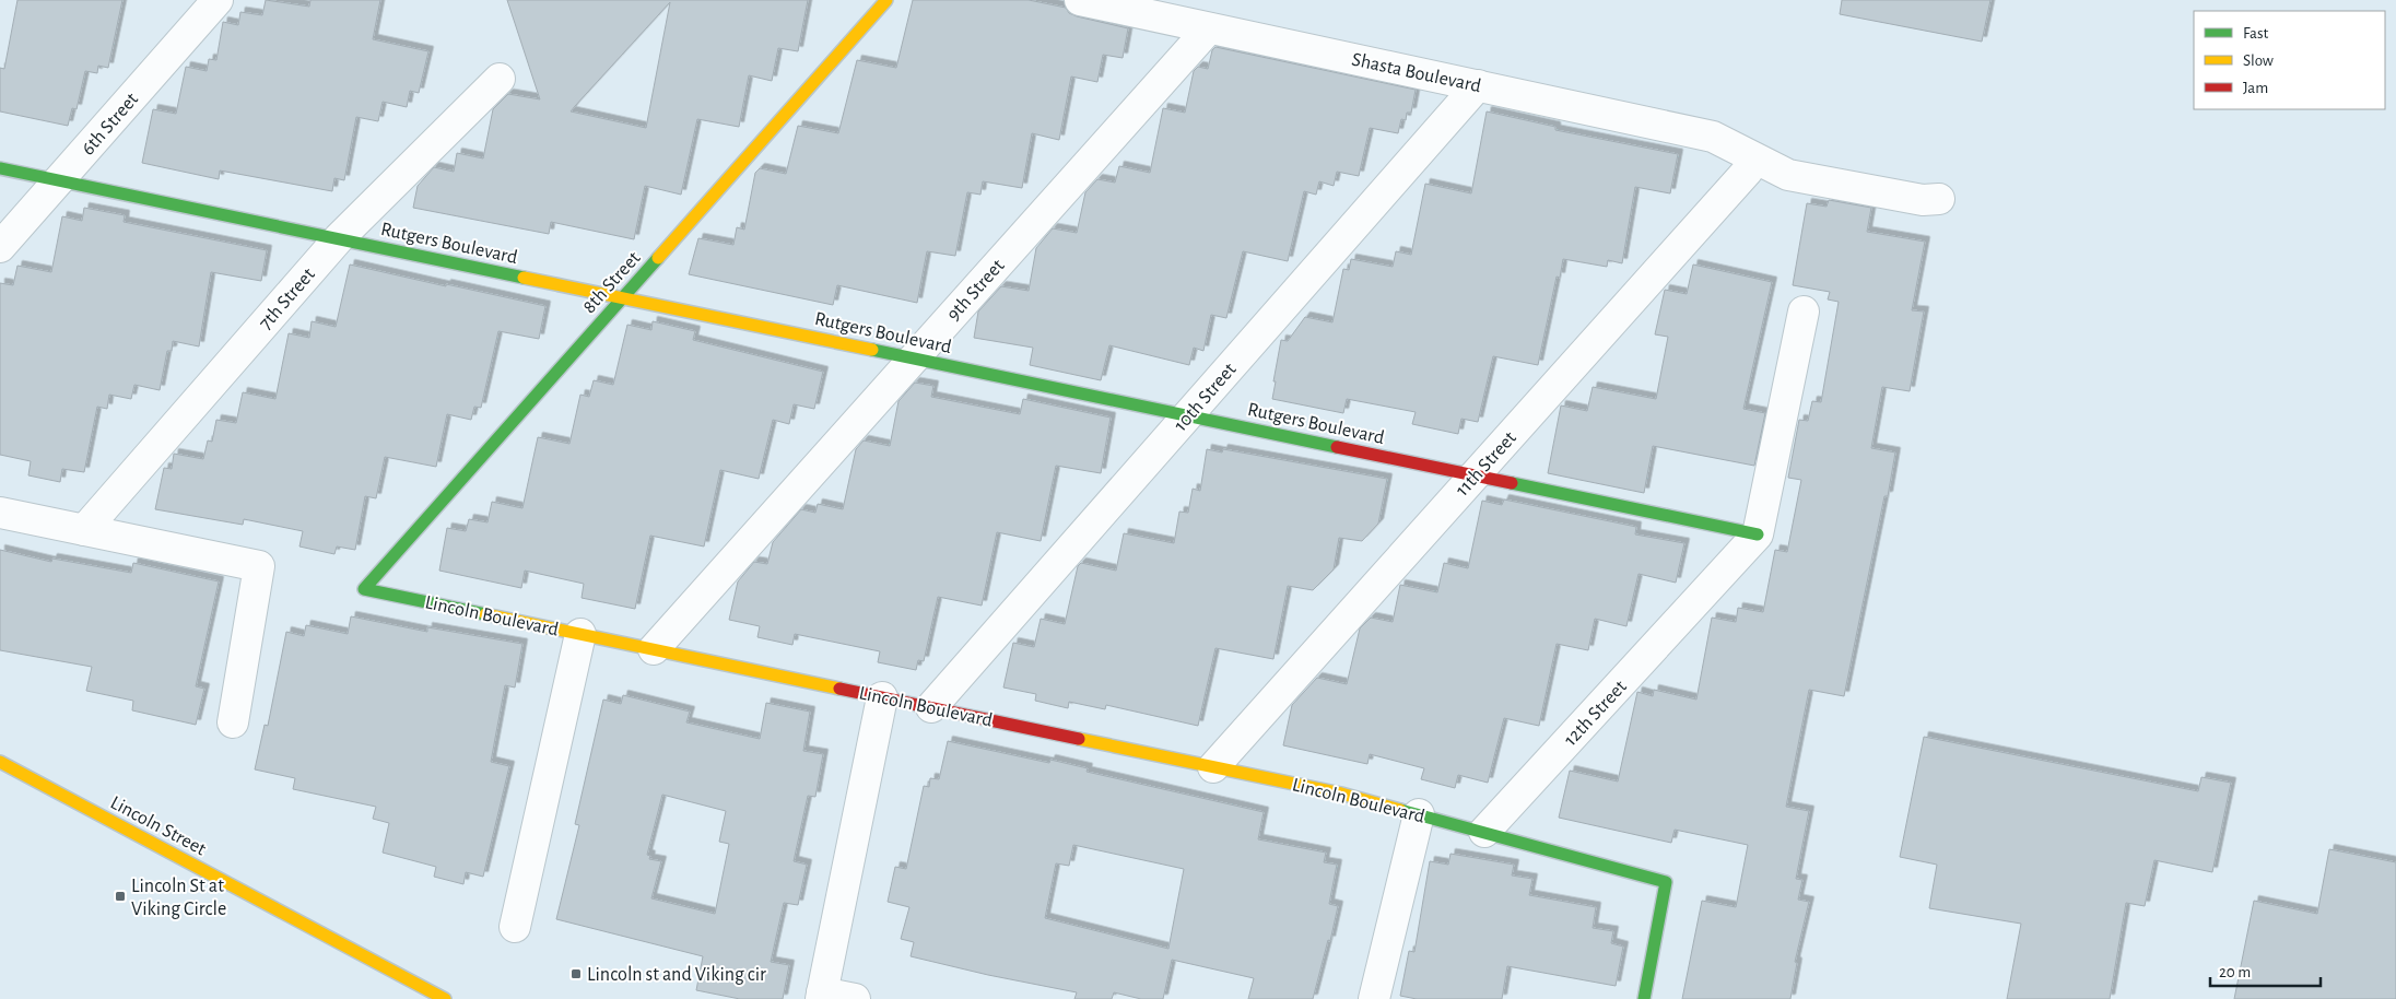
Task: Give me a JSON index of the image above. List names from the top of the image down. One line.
{"streets":{"street":["Shasta Boulevard","6th Street","Rutgers Boulevard","8th Street","9th Street","7th Street","10th Street","11th Street","Lincoln Boulevard","12th Street","Lincoln Street"]},"crossings":[["Shasta Boulevard","9th Street"],["Shasta Boulevard","10th Street"],["Shasta Boulevard","11th Street"],["6th Street","Rutgers Boulevard"],["Rutgers Boulevard","8th Street"],["Rutgers Boulevard","9th Street"],["Rutgers Boulevard","7th Street"],["Rutgers Boulevard","10th Street"],["Rutgers Boulevard","11th Street"],["Rutgers Boulevard","12th Street"],["8th Street","Lincoln Boulevard"],["9th Street","Lincoln Boulevard"],["10th Street","Lincoln Boulevard"],["11th Street","Lincoln Boulevard"],["Lincoln Boulevard","12th Street"]],"places":{"transit":["Lincoln St at Viking Circle","Lincoln st and Viking cir"]},"legend":["Fast","Slow","Jam"],"scale_bar":"20 m"}
